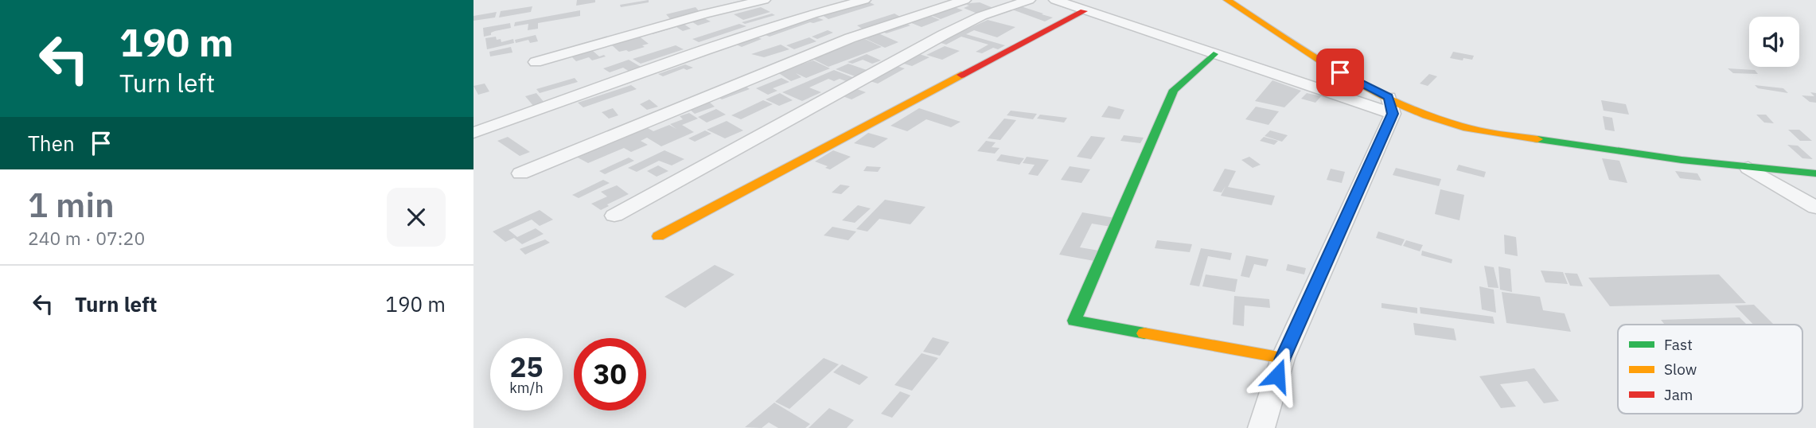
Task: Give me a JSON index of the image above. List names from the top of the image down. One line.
{"legend":["Fast","Slow","Jam"],"page":{"turn":["190 m","Turn left"],"then":"Then","heading":["1 min","240 m · 07:20"],"list":[{"name":"Turn left","value":"190 m"}],"speed":"25 km/h","limit":"30"}}
